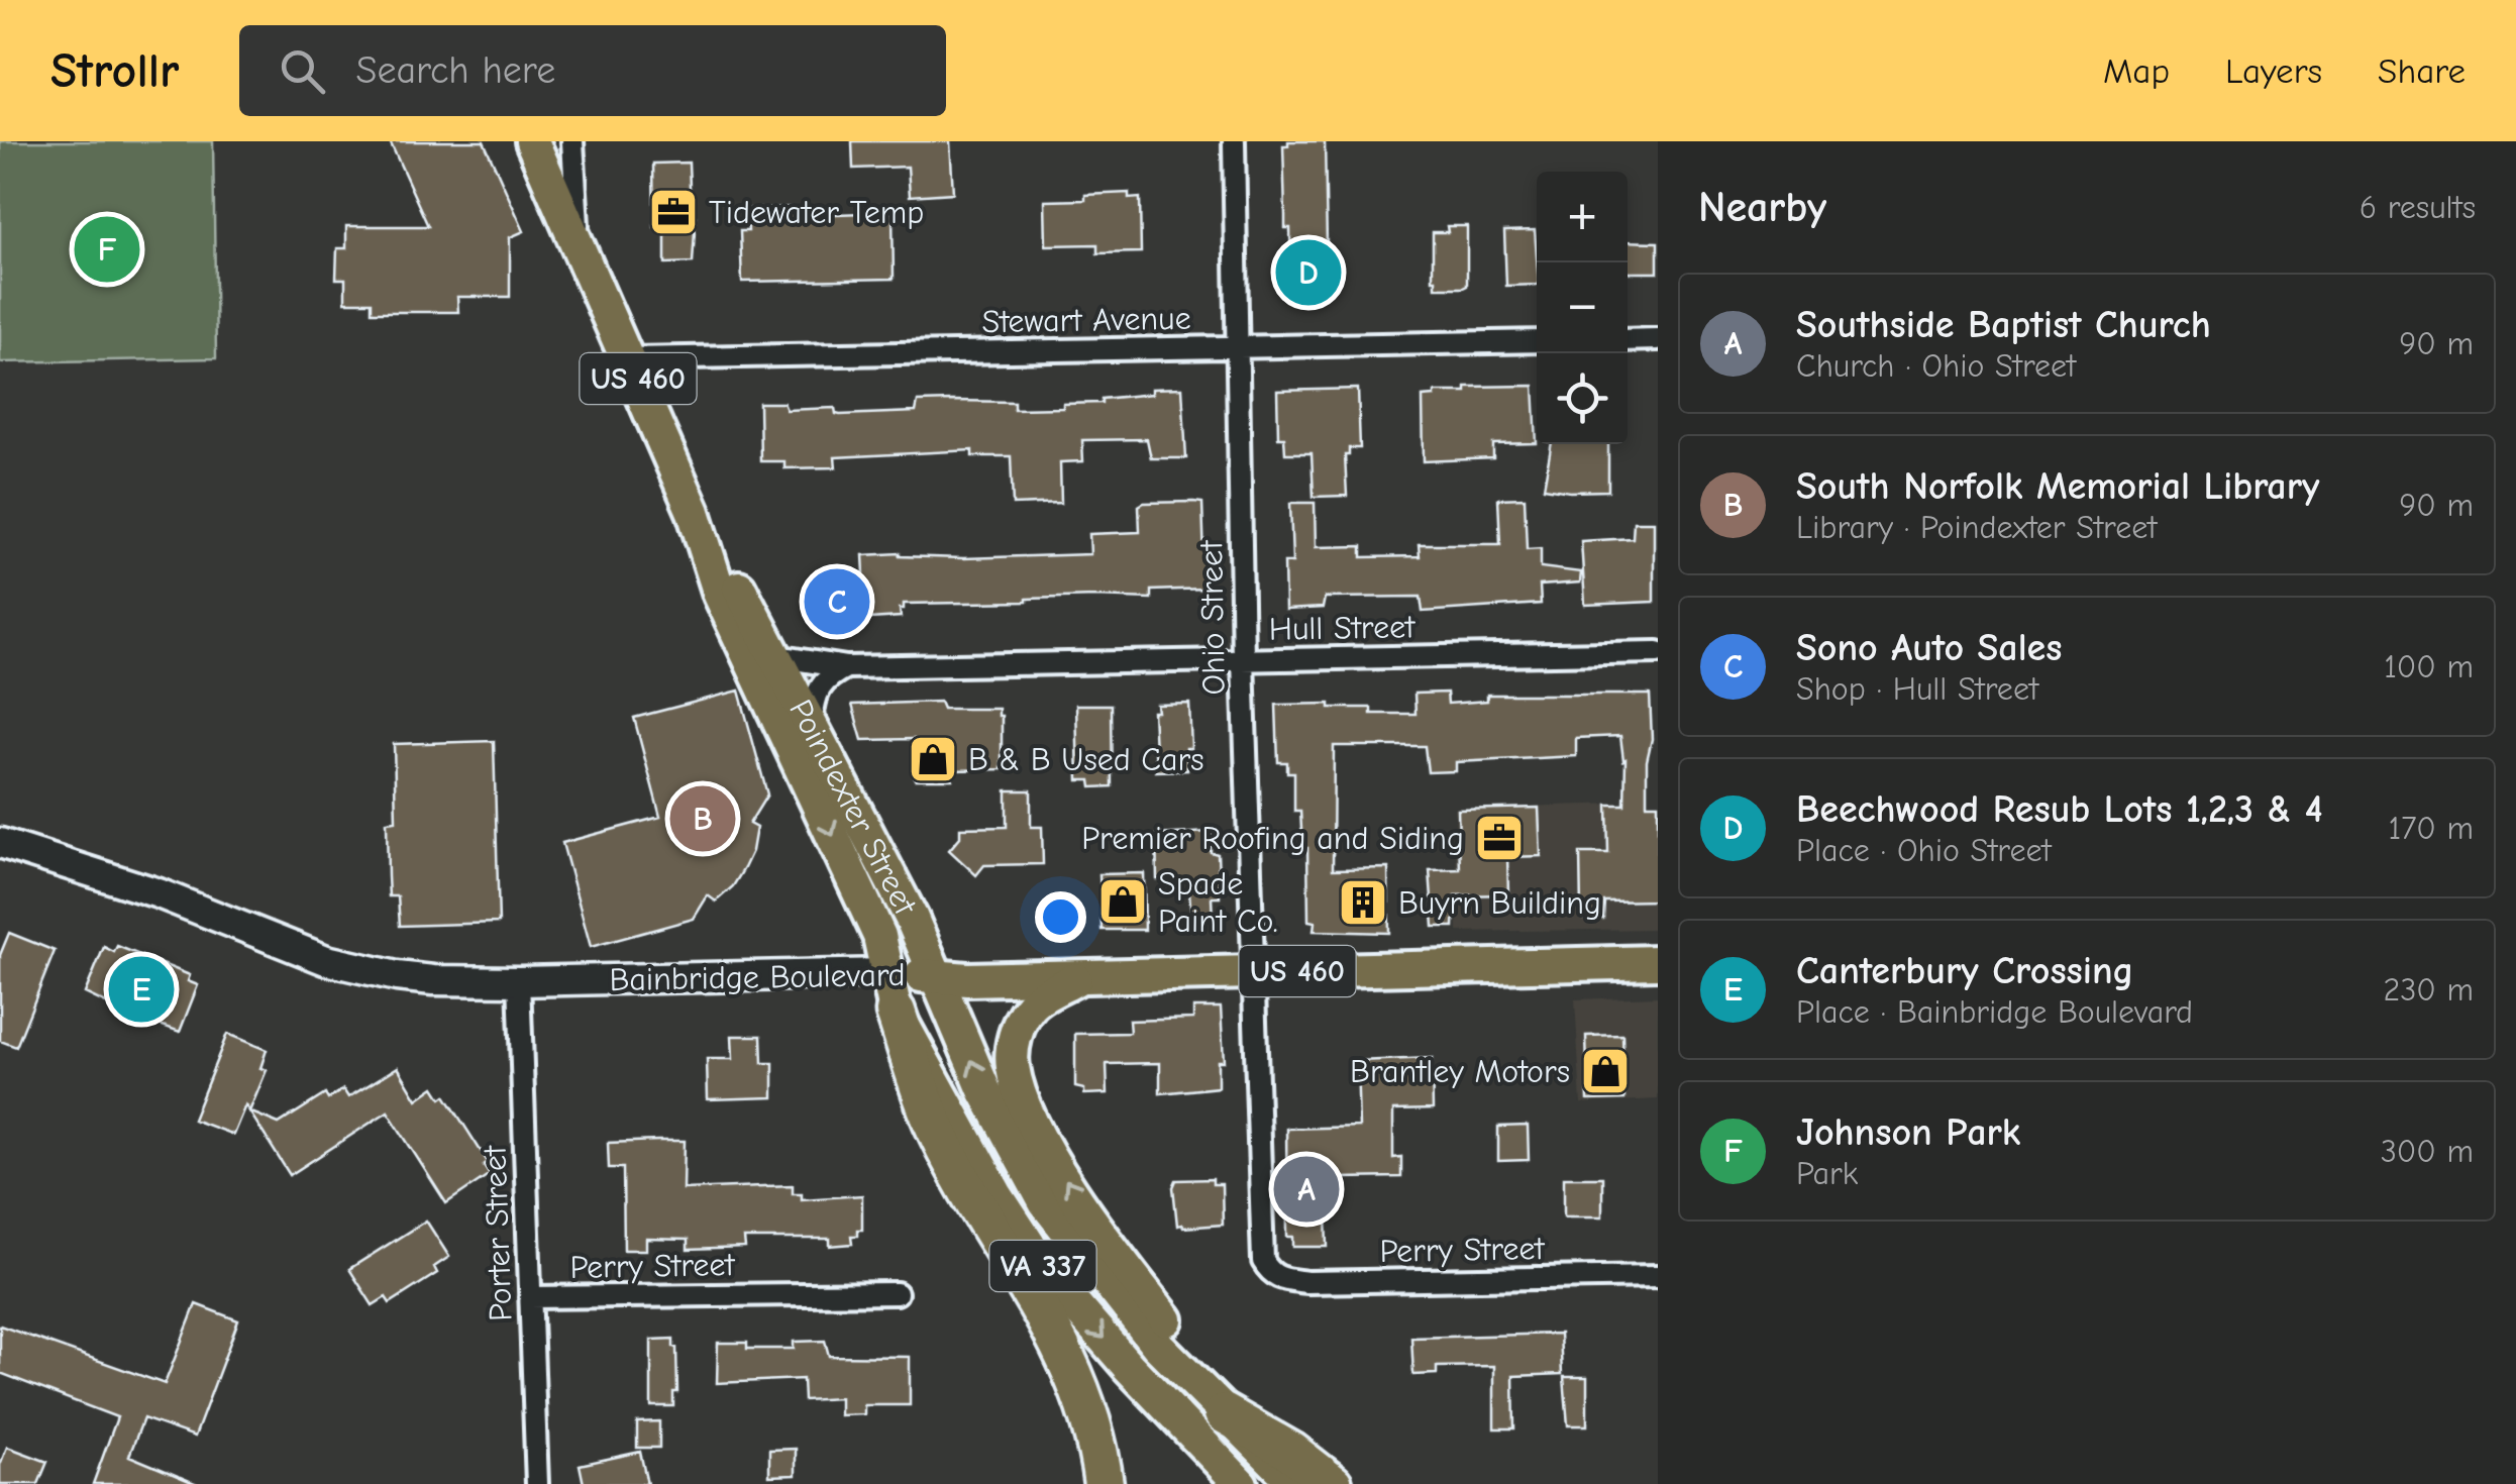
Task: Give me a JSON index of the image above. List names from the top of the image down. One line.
{"streets":{"main road":["US 460","Poindexter Street","Bainbridge Boulevard","VA 337"],"street":["Stewart Avenue","Ohio Street","Hull Street","Porter Street","Perry Street"]},"crossings":[["Stewart Avenue","Ohio Street"],["Stewart Avenue","Poindexter Street"],["Ohio Street","Hull Street"],["Ohio Street","Bainbridge Boulevard"],["Ohio Street","Perry Street"],["Hull Street","Poindexter Street"],["Poindexter Street","Bainbridge Boulevard"],["Bainbridge Boulevard","Porter Street"],["Porter Street","Perry Street"]],"places":{"office":["Tidewater Temp","Premier Roofing and Siding"],"shop":["B & B Used Cars","Spade Paint Co.","Brantley Motors"],"building":["Buyrn Building"]},"page":{"header":"Strollr","search":"Search here","nav":["Map","Layers","Share"],"heading":["Nearby","6 results"],"map_buttons":["+","−"],"pins":["F","D","C","B","E","A"],"list":[{"mark":"A","name":"Southside Baptist Church","note":"Church · Ohio Street","value":"90 m"},{"mark":"B","name":"South Norfolk Memorial Library","note":"Library · Poindexter Street","value":"90 m"},{"mark":"C","name":"Sono Auto Sales","note":"Shop · Hull Street","value":"100 m"},{"mark":"D","name":"Beechwood Resub Lots 1,2,3 & 4","note":"Place · Ohio Street","value":"170 m"},{"mark":"E","name":"Canterbury Crossing","note":"Place · Bainbridge Boulevard","value":"230 m"},{"mark":"F","name":"Johnson Park","note":"Park","value":"300 m"}]}}
